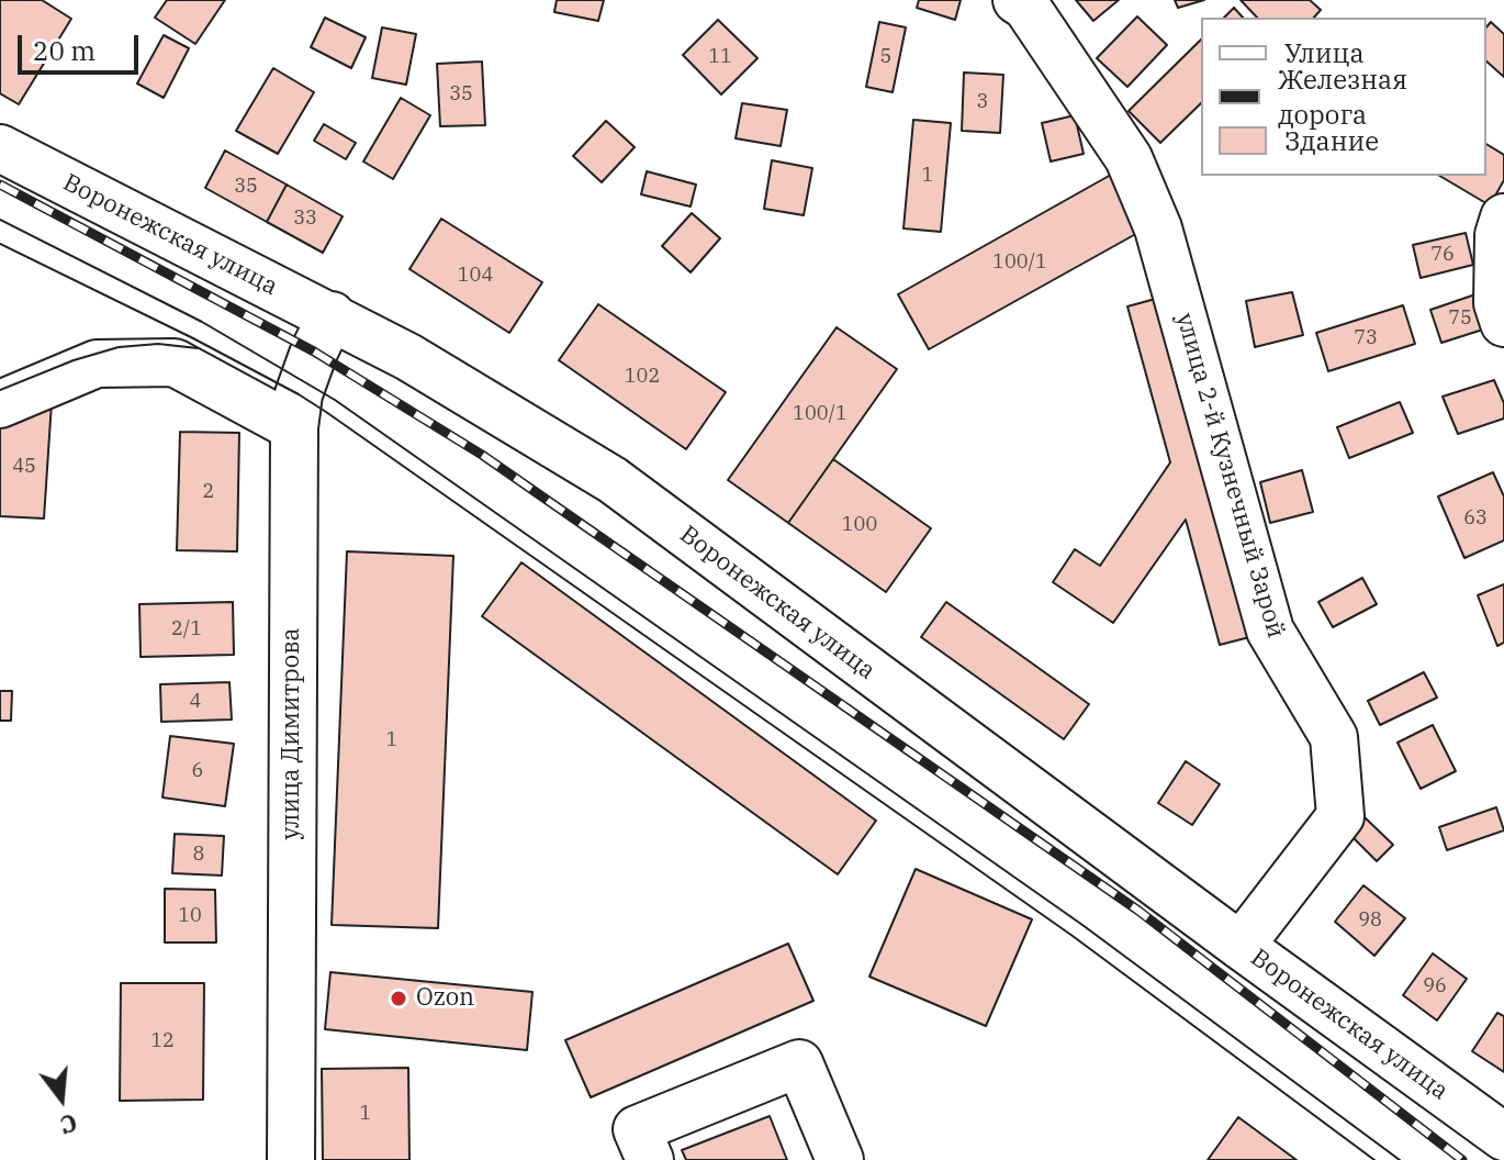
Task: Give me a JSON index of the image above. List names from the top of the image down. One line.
{"streets":{"street":["Воронежская улица","улица 2-й Кузнечный Зарой","улица Димитрова"]},"crossings":[["Воронежская улица","улица 2-й Кузнечный Зарой"],["Воронежская улица","улица Димитрова"]],"places":["Ozon"],"house_numbers":["11","5","35","3","1","35","33","76","100/1","104","75","73","102","100/1","45","2","63","100","2/1","4","1","6","8","10","98","96","12","1"],"legend":["Улица","Железная дорога","Здание"],"scale_bar":"20 m","north":"bottom"}
